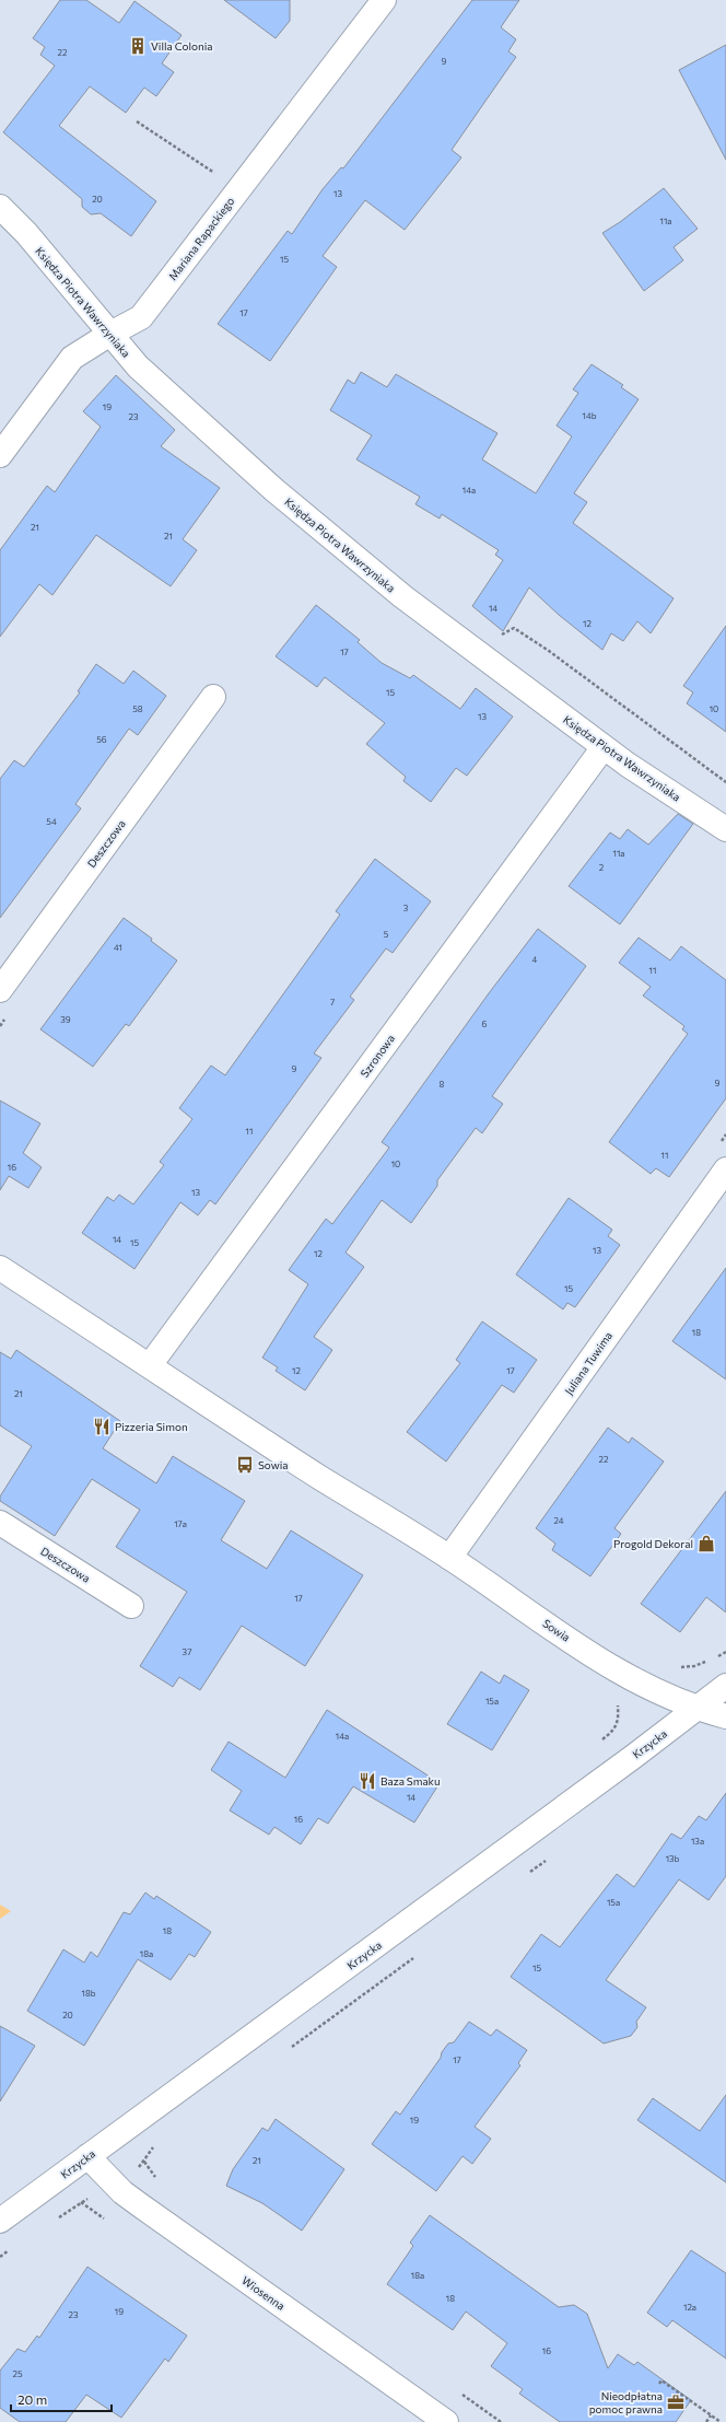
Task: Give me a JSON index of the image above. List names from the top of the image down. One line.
{"streets":{"street":["Mariana Rapackiego","Księdza Piotra Wawrzyniaka","Deszczowa","Szronowa","Juliana Tuwima","Sowia","Krzycka","Wiosenna"]},"crossings":[["Mariana Rapackiego","Księdza Piotra Wawrzyniaka"],["Księdza Piotra Wawrzyniaka","Szronowa"],["Szronowa","Sowia"],["Juliana Tuwima","Sowia"],["Sowia","Krzycka"],["Krzycka","Wiosenna"]],"places":{"building":["Villa Colonia"],"restaurant":["Pizzeria Simon","Baza Smaku"],"bus stop":["Sowia"],"shop":["Progold Dekoral"],"office":["Nieodpłatna pomoc prawna"]},"house_numbers":["22","9","13","20","11a","15","17","19","14b","23","14a","21","21","14","12","17","15","58","10","13","56","54","11a","2","3","5","41","4","11","7","39","6","9","9","8","11","11","10","16","13","14","15","13","12","15","18","12","17","21","22","24","17a","17","37","15a","14a","14","16","13a","13b","15a","18","18a","15","18b","20","17","19","21","18a","18","12a","19","23","16","25"],"scale_bar":"20 m"}
